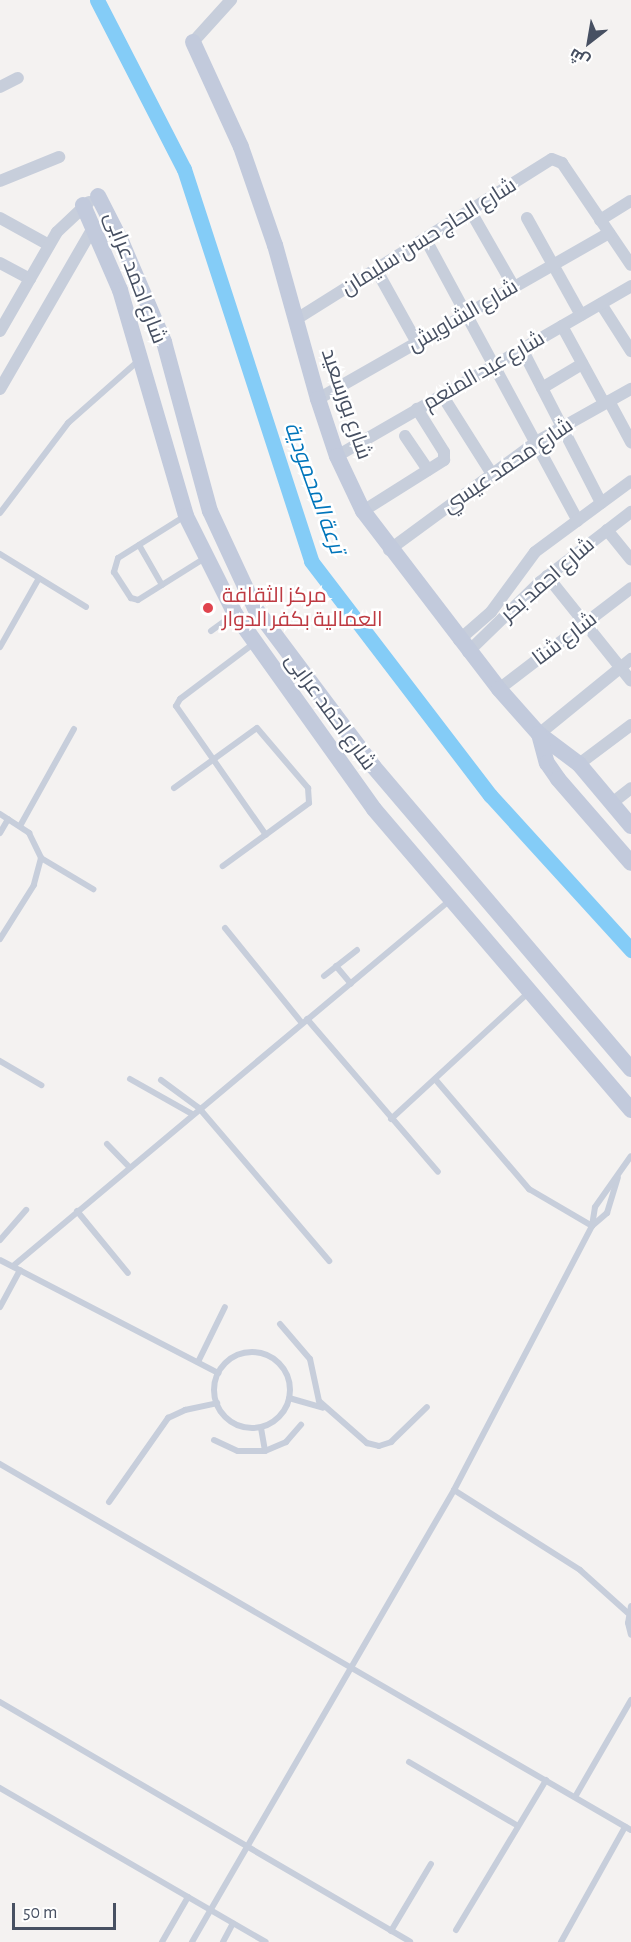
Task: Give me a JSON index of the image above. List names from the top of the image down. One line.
{"streets":{"main road":["شارع احمد عرابى","شارع بورسعيد"],"street":["شارع الحاج حسن سليمان","شارع الشاويش","شارع عبد المنعم","شارع محمد عيسي","شارع احمد بكر","شارع شتا"]},"crossings":[["شارع الحاج حسن سليمان","شارع بورسعيد"],["شارع الشاويش","شارع بورسعيد"],["شارع عبد المنعم","شارع بورسعيد"],["شارع بورسعيد","شارع محمد عيسي"],["شارع بورسعيد","شارع احمد بكر"],["شارع بورسعيد","شارع شتا"]],"water":["ترعة المحمودية"],"places":["مركز الثقافة العمالية بكفر الدوار"],"scale_bar":"50 m","north":"bottom left"}
